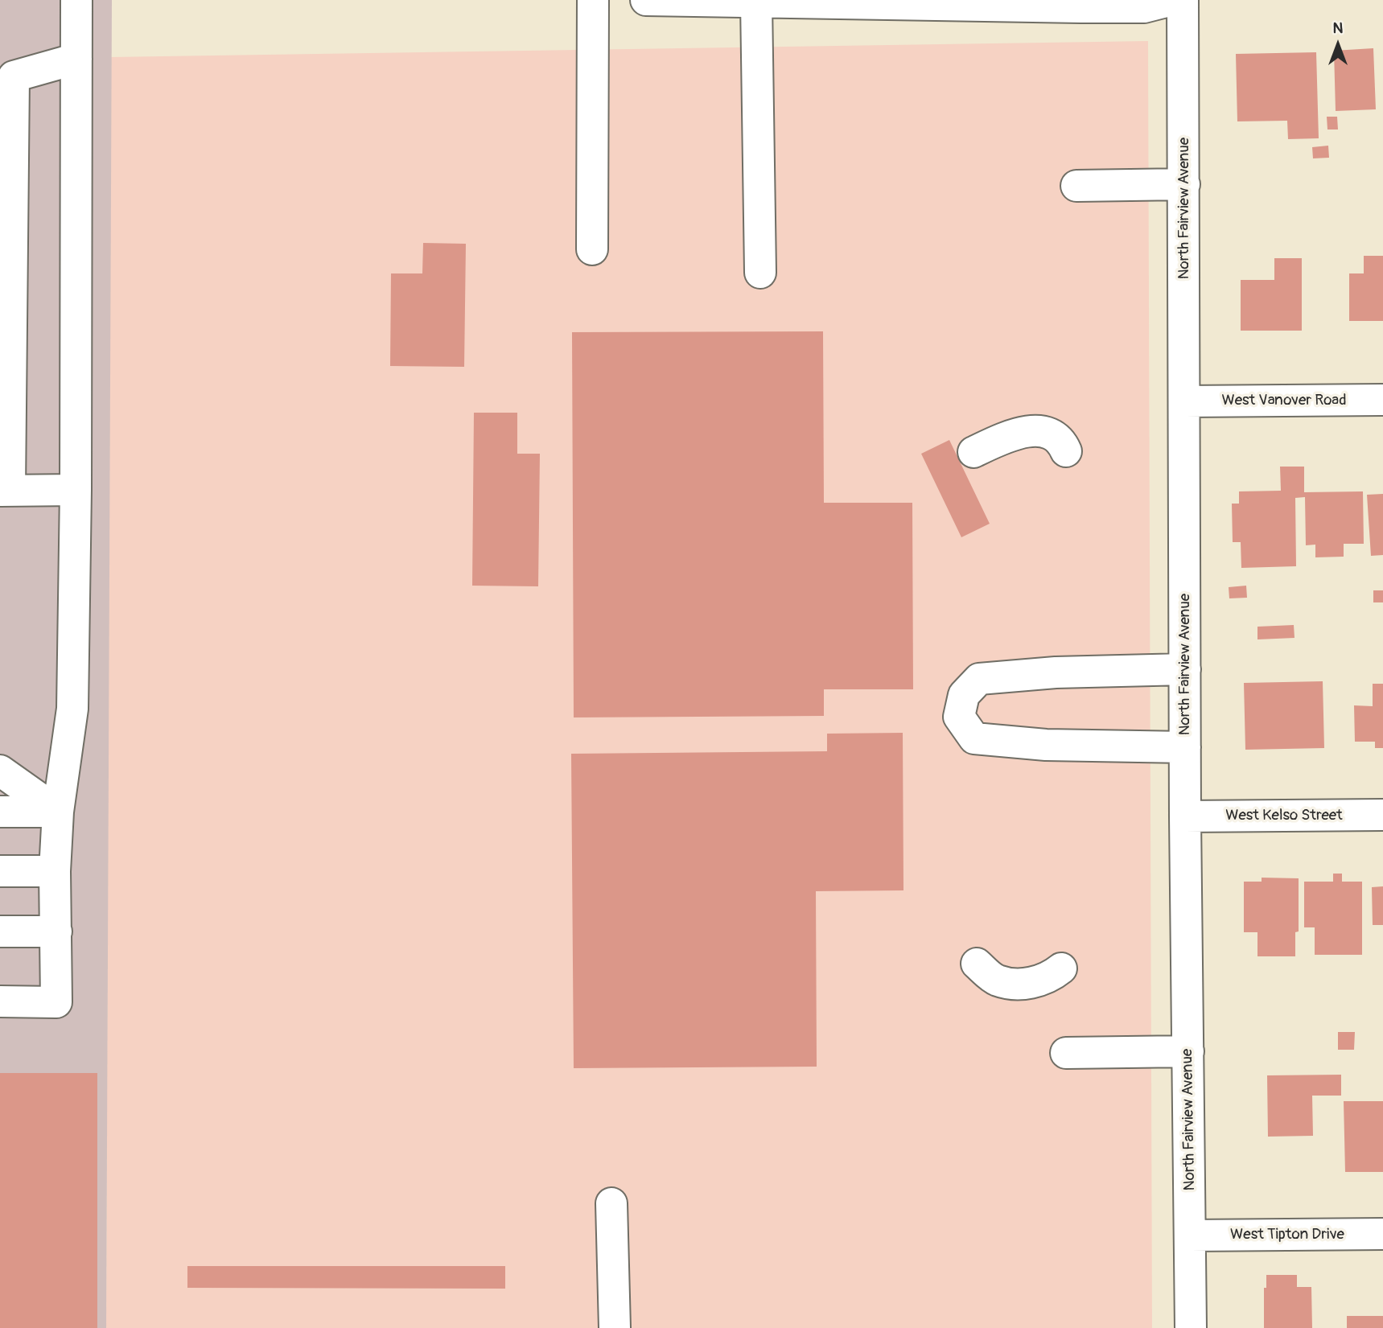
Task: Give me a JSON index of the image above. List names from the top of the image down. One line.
{"streets":{"street":["North Fairview Avenue","West Vanover Road","West Kelso Street","West Tipton Drive"]},"crossings":[["North Fairview Avenue","West Vanover Road"],["North Fairview Avenue","West Kelso Street"],["North Fairview Avenue","West Tipton Drive"]],"north":"top"}
